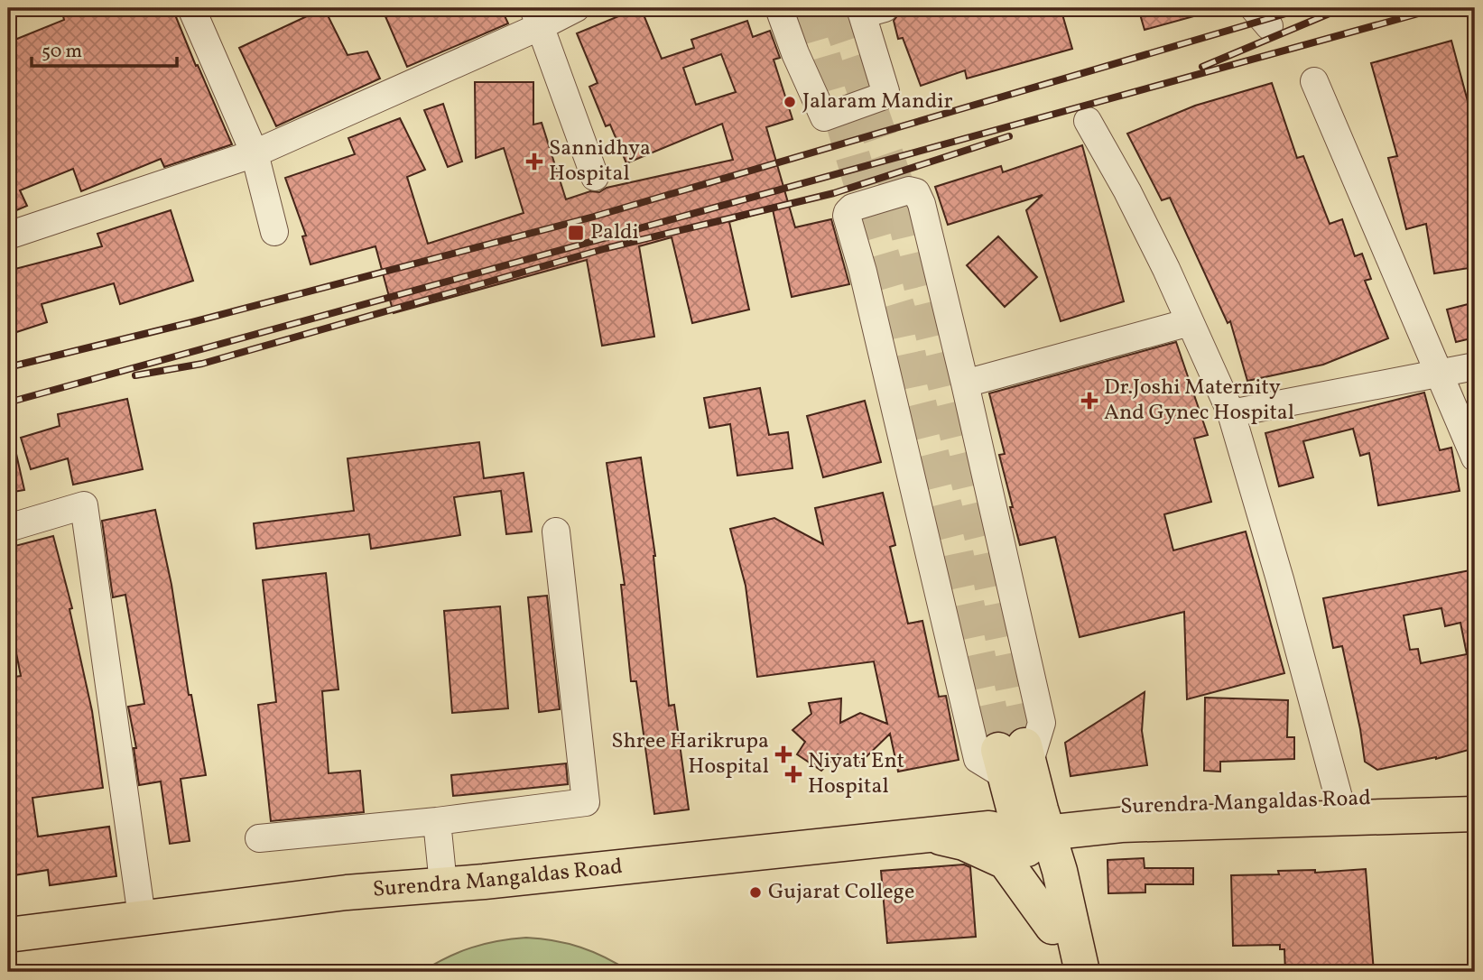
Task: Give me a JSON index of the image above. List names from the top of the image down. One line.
{"streets":{"main road":["Surendra Mangaldas Road"]},"places":{"other":["Jalaram Mandir","Gujarat College"],"health":["Sannidhya Hospital","Dr.Joshi Maternity And Gynec Hospital","Shree Harikrupa Hospital","Niyati Ent Hospital"],"transit":["Paldi"]},"scale_bar":"50 m"}
